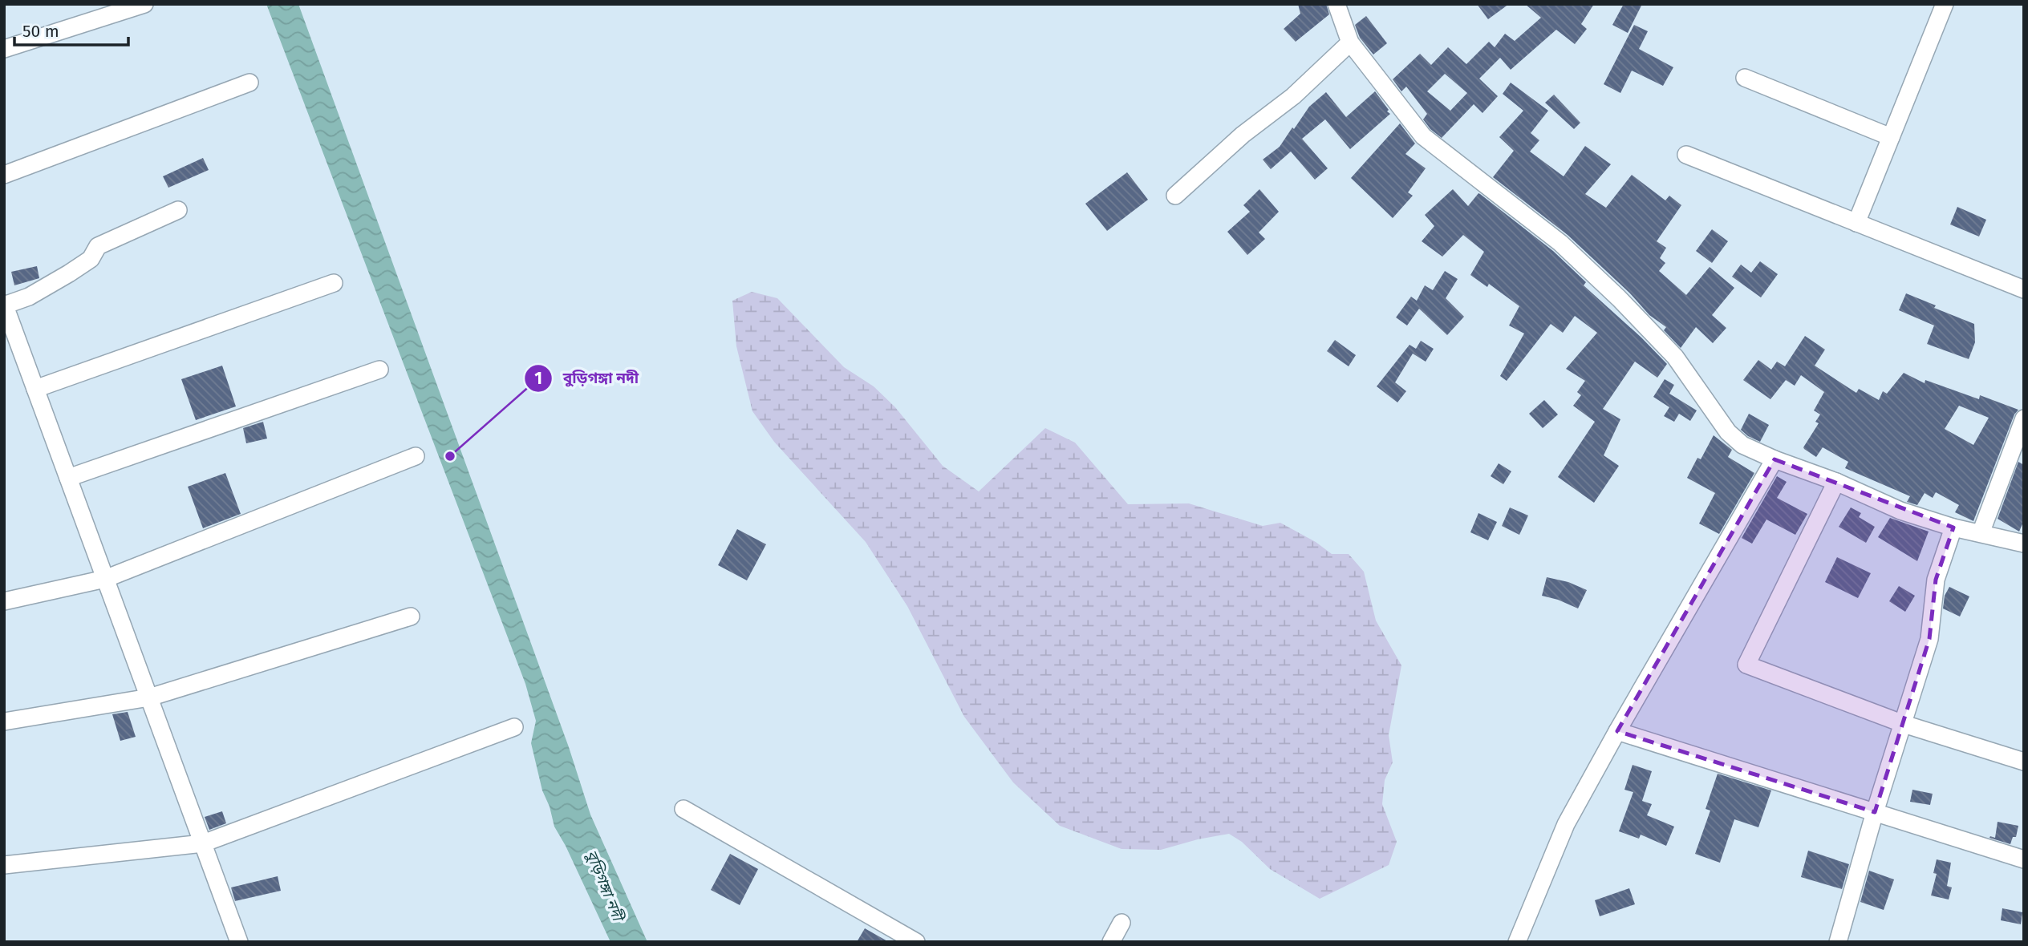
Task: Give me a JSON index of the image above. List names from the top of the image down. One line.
{"water":["বুড়িগঙ্গা নদী"],"places":["বুড়িগঙ্গা নদী"],"scale_bar":"50 m"}
